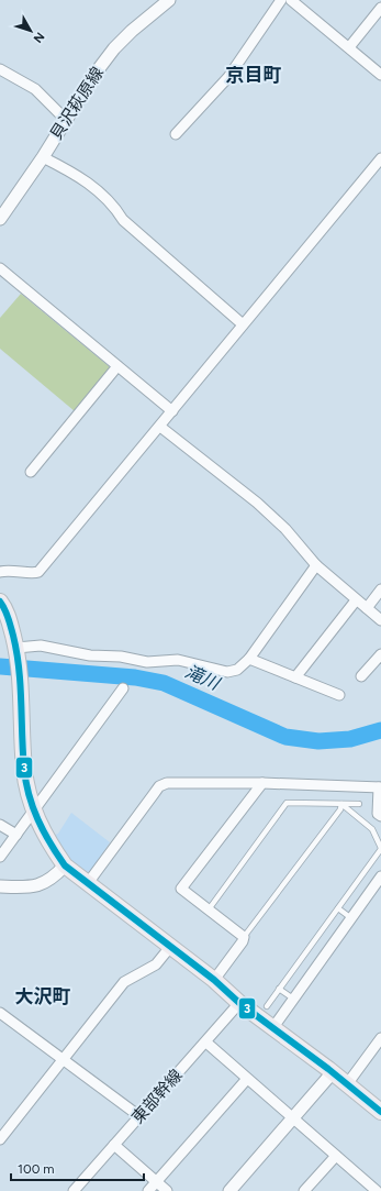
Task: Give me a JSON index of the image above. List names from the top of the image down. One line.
{"streets":{"street":["貝沢萩原線","東部幹線"]},"districts":["京目町","大沢町"],"water":["滝川"],"lines":["transit line 3"],"scale_bar":"100 m","north":"bottom right"}
